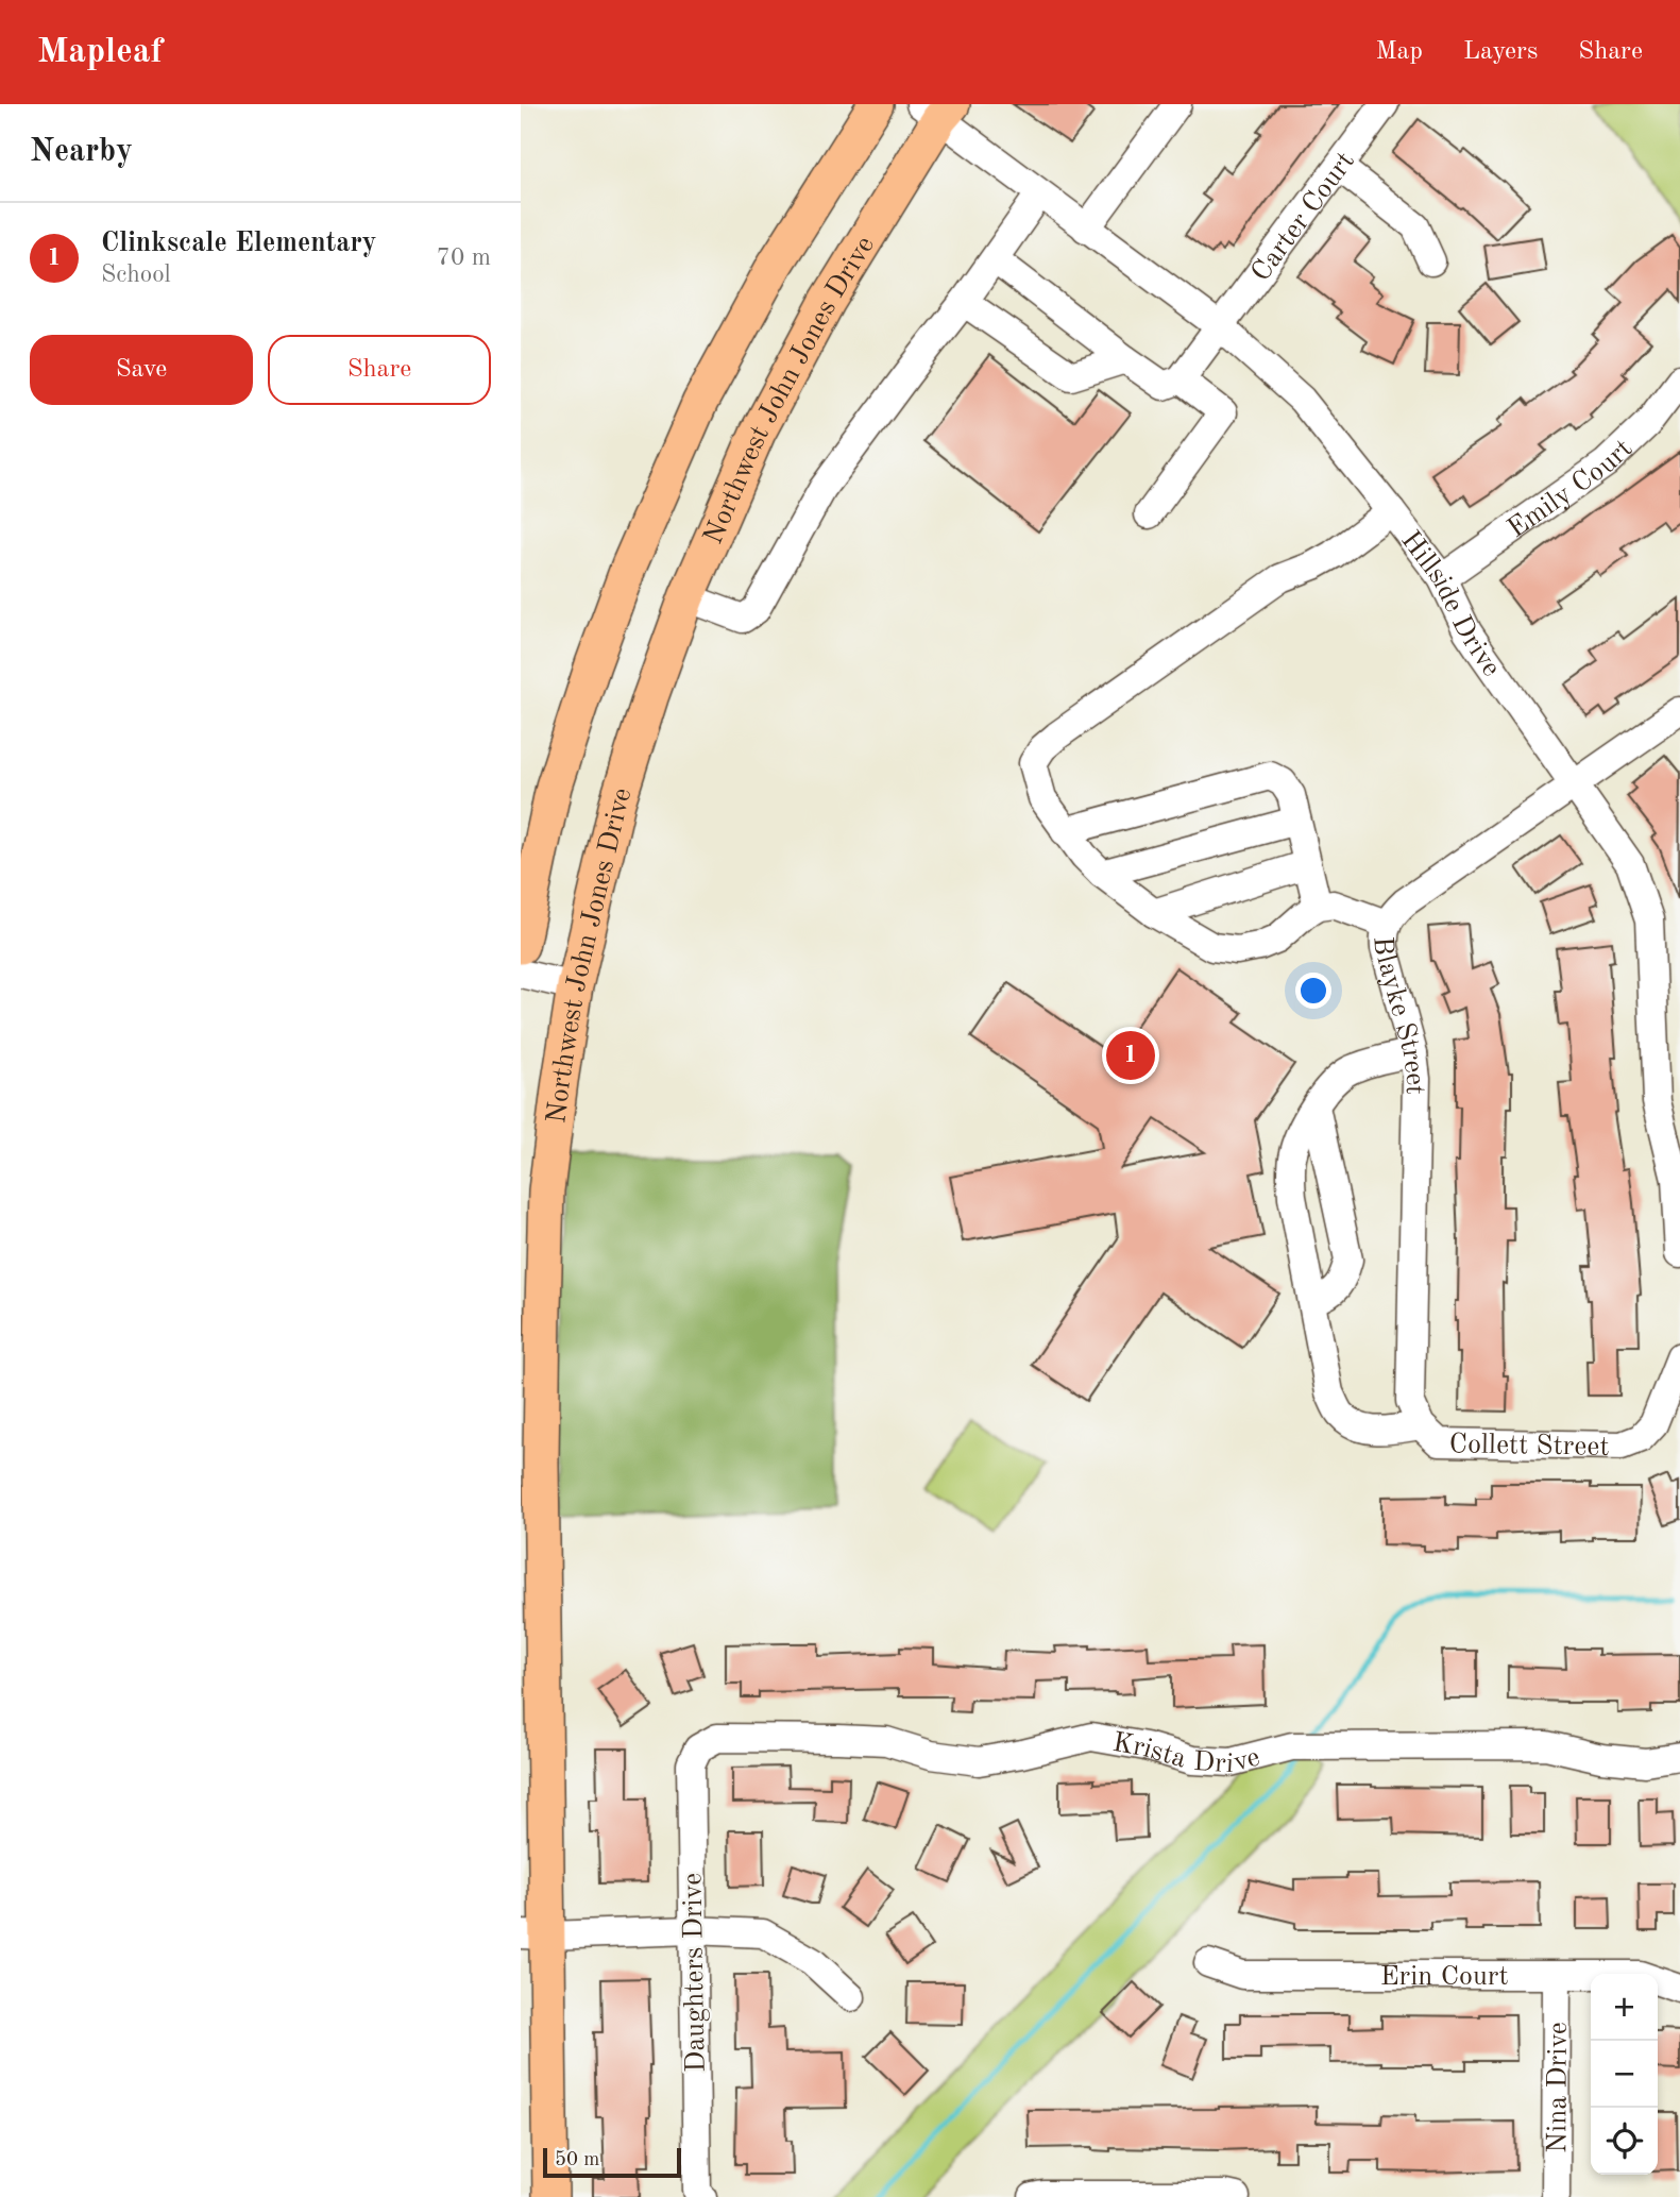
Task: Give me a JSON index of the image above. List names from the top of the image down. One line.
{"streets":{"main road":["Northwest John Jones Drive"],"street":["Carter Court","Emily Court","Hillside Drive","Blayke Street","Collett Street","Krista Drive","Daughters Drive","Erin Court","Nina Drive"]},"crossings":[["Carter Court","Hillside Drive"],["Northwest John Jones Drive","Hillside Drive"],["Emily Court","Hillside Drive"],["Hillside Drive","Blayke Street"],["Blayke Street","Collett Street"],["Krista Drive","Daughters Drive"],["Erin Court","Nina Drive"]],"scale_bar":"50 m","page":{"header":"Mapleaf","nav":["Map","Layers","Share"],"heading":"Nearby","list":[{"mark":"1","name":"Clinkscale Elementary","note":"School","value":"70 m"}],"buttons":["Save","Share"],"pins":"1","map_buttons":["+","−"],"scale":"50 m"}}
